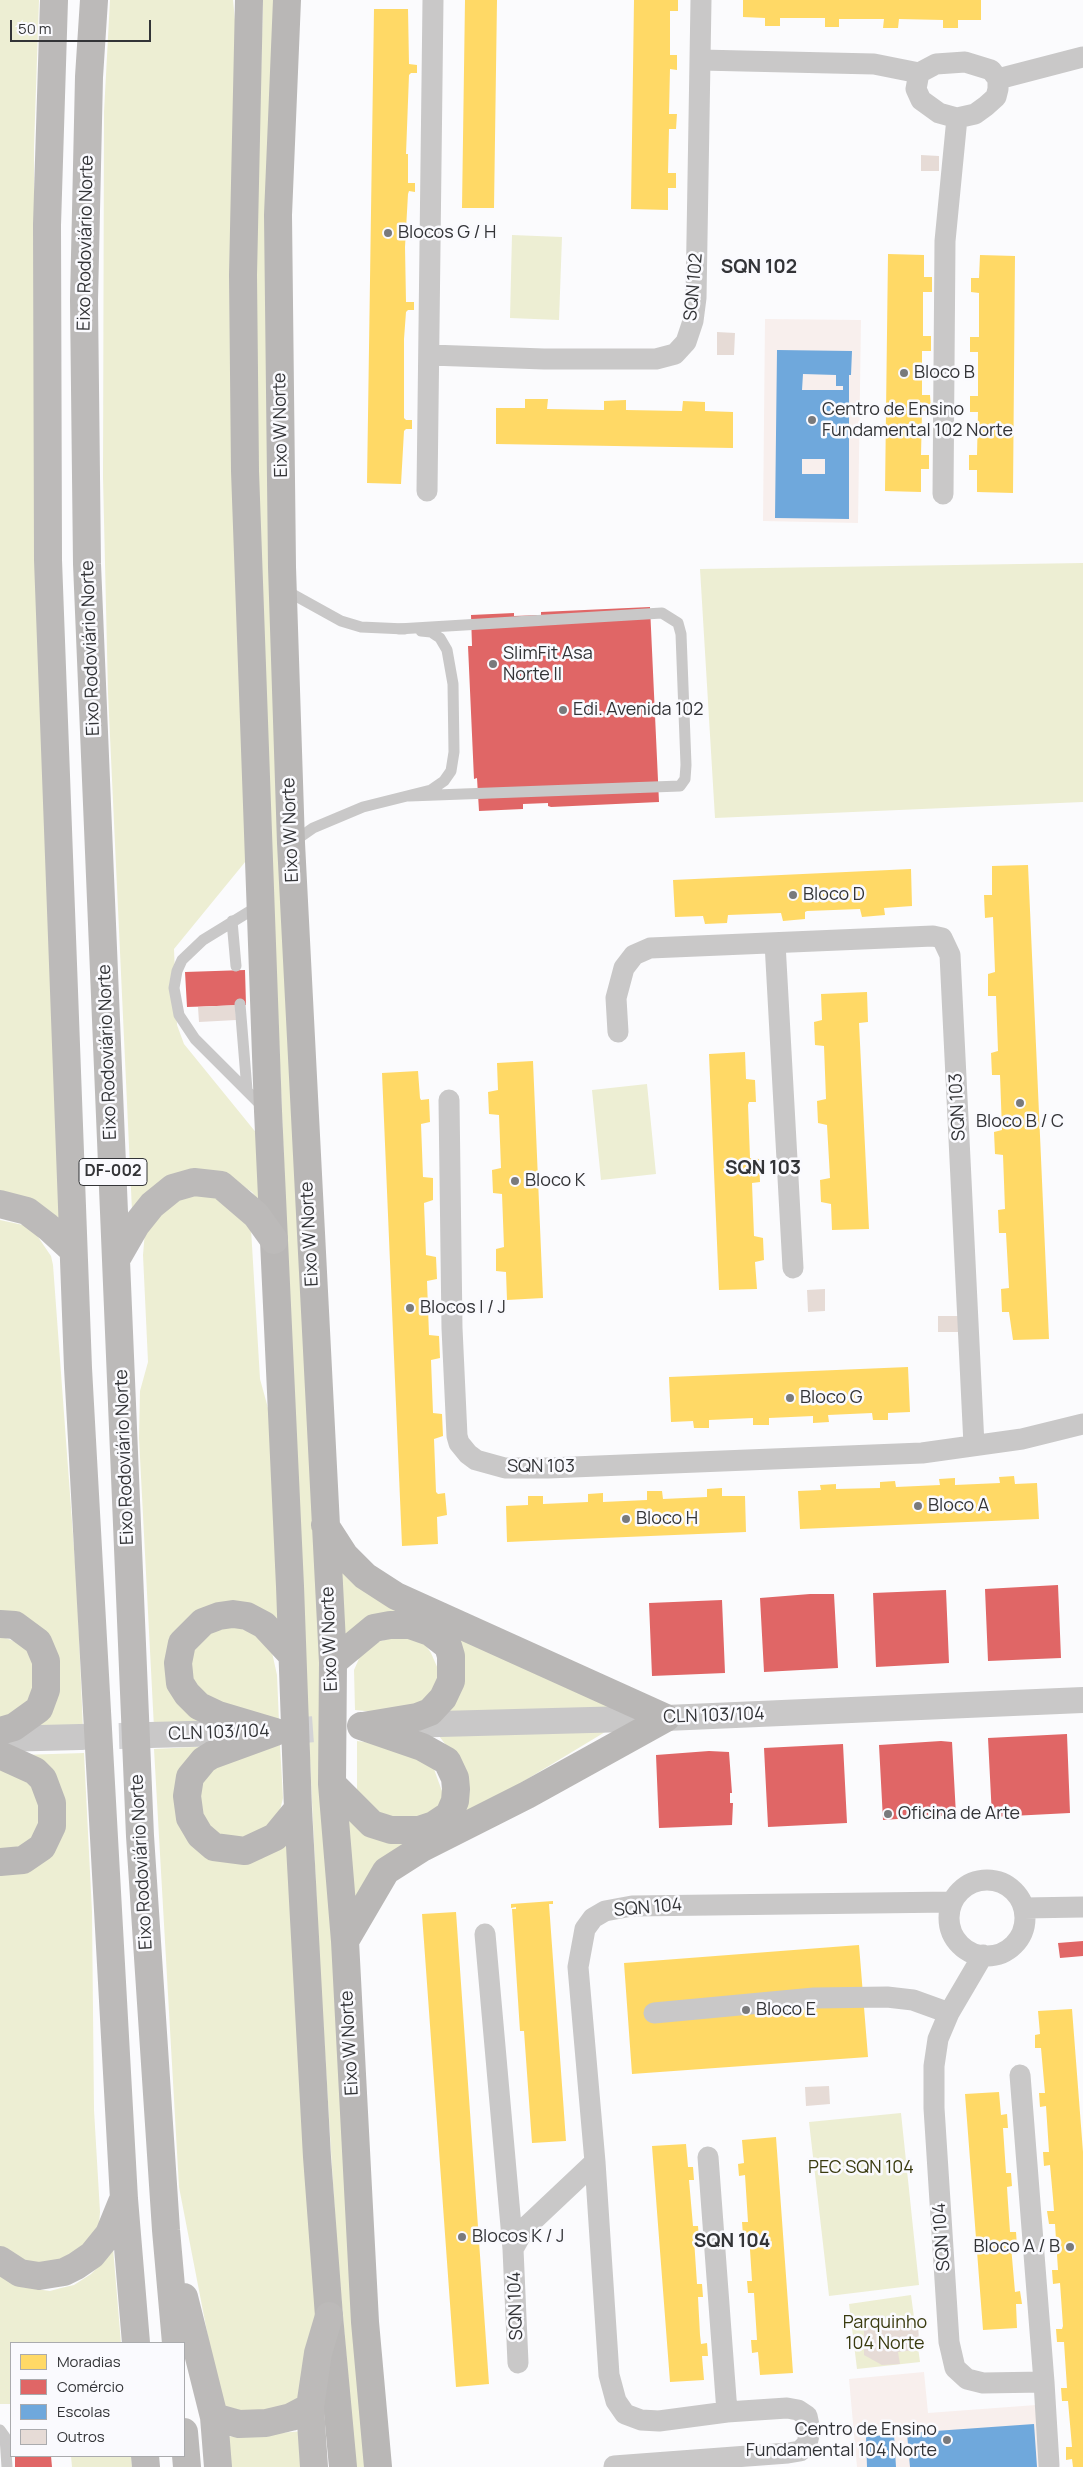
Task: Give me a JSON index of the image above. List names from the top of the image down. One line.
{"streets":{"highway":["Eixo Rodoviário Norte","DF-002"],"main road":["Eixo W Norte"],"street":["SQN 102","SQN 103","CLN 103/104","SQN 104"]},"districts":["SQN 102","SQN 103","SQN 104"],"parks":["PEC SQN 104","Parquinho 104 Norte"],"places":["Blocos G / H","Bloco B","Centro de Ensino Fundamental 102 Norte","SlimFit Asa Norte II","Edi. Avenida 102","Bloco D","Bloco B / C","Bloco K","Blocos I / J","Bloco G","Bloco A","Bloco H","Oficina de Arte","Bloco E","Blocos K / J","Bloco A / B","Centro de Ensino Fundamental 104 Norte"],"legend":["Moradias","Comércio","Escolas","Outros"],"scale_bar":"50 m"}
